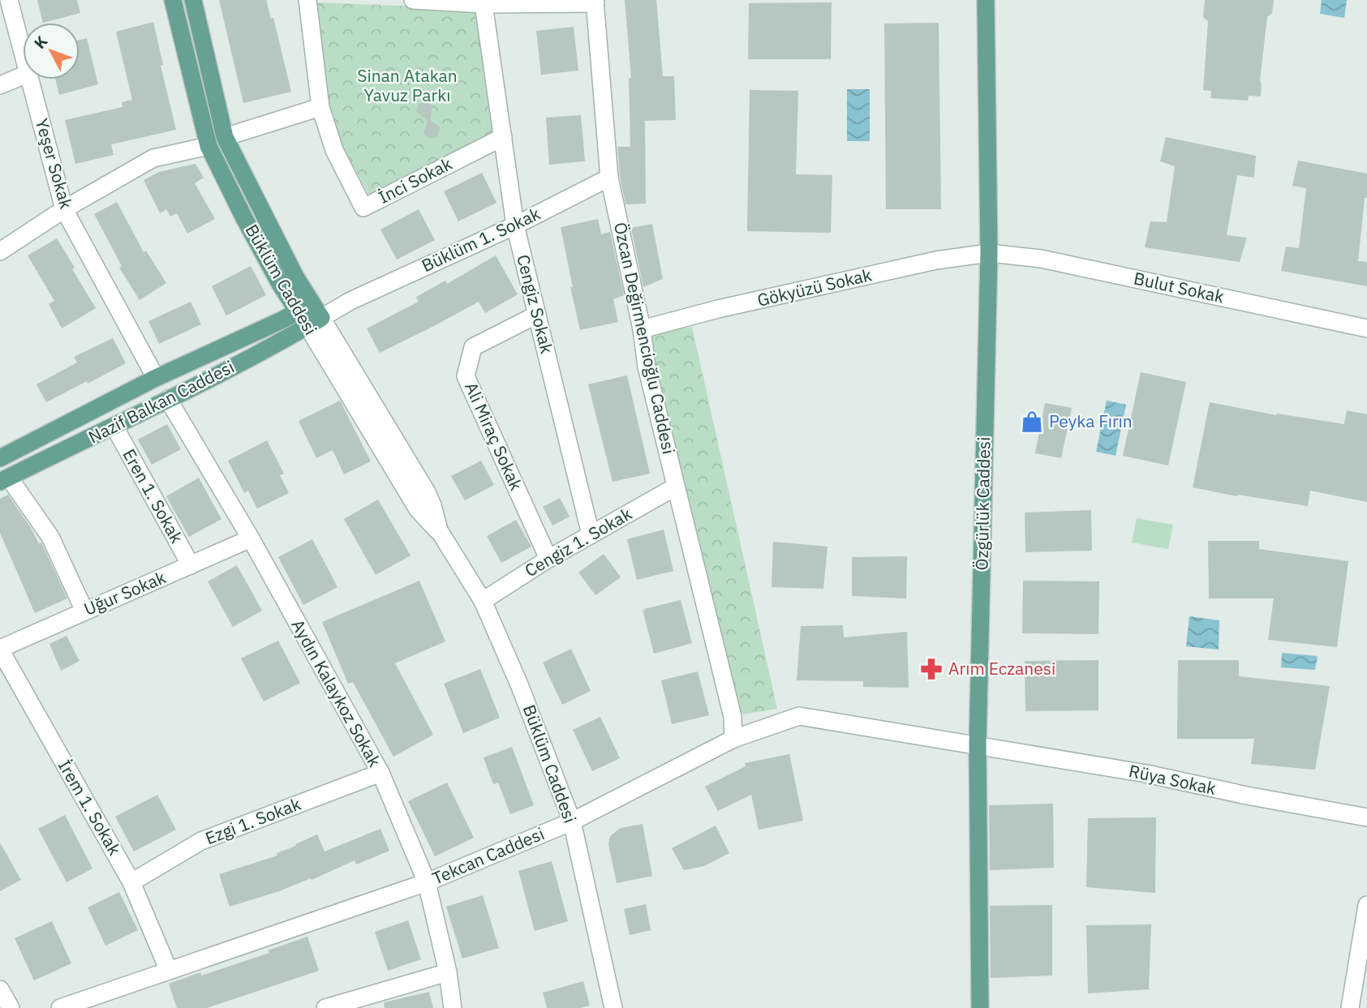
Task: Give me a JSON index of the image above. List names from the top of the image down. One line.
{"streets":{"main road":["Büklüm Caddesi","Nazif Balkan Caddesi","Özgürlük Caddesi"],"street":["Yeşer Sokak","İnci Sokak","Büklüm 1. Sokak","Gökyüzü Sokak","Bulut Sokak","Cengiz Sokak","Özcan Değirmencioğlu Caddesi","Ali Miraç Sokak","Eren 1. Sokak","Cengiz 1. Sokak","Uğur Sokak","Aydın Kalaykoz Sokak","Rüya Sokak","İrem 1. Sokak","Ezgi 1. Sokak","Tekcan Caddesi"]},"crossings":[["Yeşer Sokak","Nazif Balkan Caddesi"],["İnci Sokak","Cengiz Sokak"],["Büklüm 1. Sokak","Büklüm Caddesi"],["Büklüm 1. Sokak","Cengiz Sokak"],["Büklüm 1. Sokak","Özcan Değirmencioğlu Caddesi"],["Büklüm 1. Sokak","Nazif Balkan Caddesi"],["Büklüm Caddesi","Nazif Balkan Caddesi"],["Büklüm Caddesi","Cengiz 1. Sokak"],["Büklüm Caddesi","Tekcan Caddesi"],["Gökyüzü Sokak","Bulut Sokak"],["Gökyüzü Sokak","Özcan Değirmencioğlu Caddesi"],["Gökyüzü Sokak","Özgürlük Caddesi"],["Bulut Sokak","Özgürlük Caddesi"],["Cengiz Sokak","Ali Miraç Sokak"],["Cengiz Sokak","Cengiz 1. Sokak"],["Özcan Değirmencioğlu Caddesi","Cengiz 1. Sokak"],["Özcan Değirmencioğlu Caddesi","Tekcan Caddesi"],["Nazif Balkan Caddesi","Eren 1. Sokak"],["Nazif Balkan Caddesi","Aydın Kalaykoz Sokak"],["Ali Miraç Sokak","Cengiz 1. Sokak"],["Eren 1. Sokak","Uğur Sokak"],["Özgürlük Caddesi","Rüya Sokak"],["Özgürlük Caddesi","Tekcan Caddesi"],["Uğur Sokak","Aydın Kalaykoz Sokak"],["Uğur Sokak","İrem 1. Sokak"],["Aydın Kalaykoz Sokak","Ezgi 1. Sokak"],["Aydın Kalaykoz Sokak","Tekcan Caddesi"],["Rüya Sokak","Tekcan Caddesi"],["İrem 1. Sokak","Ezgi 1. Sokak"],["İrem 1. Sokak","Tekcan Caddesi"]],"parks":["Sinan Atakan Yavuz Parkı"],"places":{"shop":["Peyka Fırın"],"pharmacy":["Arım Eczanesi"]},"north":"top left"}
